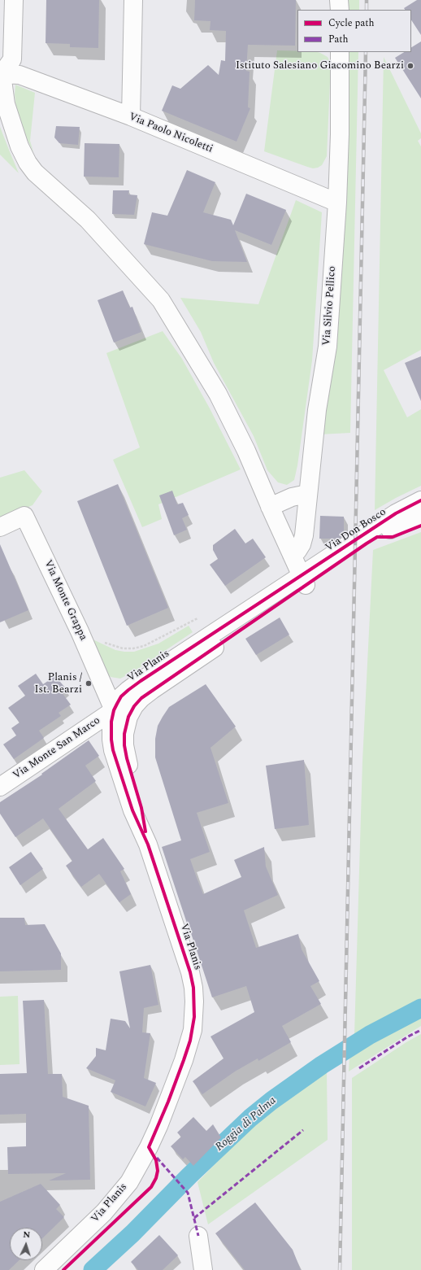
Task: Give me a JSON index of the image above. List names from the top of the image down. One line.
{"streets":{"street":["Via Paolo Nicoletti","Via Silvio Pellico","Via Don Bosco","Via Monte Grappa","Via Planis","Via Monte San Marco"]},"crossings":[["Via Paolo Nicoletti","Via Silvio Pellico"],["Via Don Bosco","Via Planis"],["Via Monte Grappa","Via Planis"],["Via Monte Grappa","Via Monte San Marco"],["Via Planis","Via Monte San Marco"]],"water":["Roggia di Palma"],"places":["Istituto Salesiano Giacomino Bearzi","Planis / Ist. Bearzi"],"legend":["Cycle path","Path"],"north":"top"}
